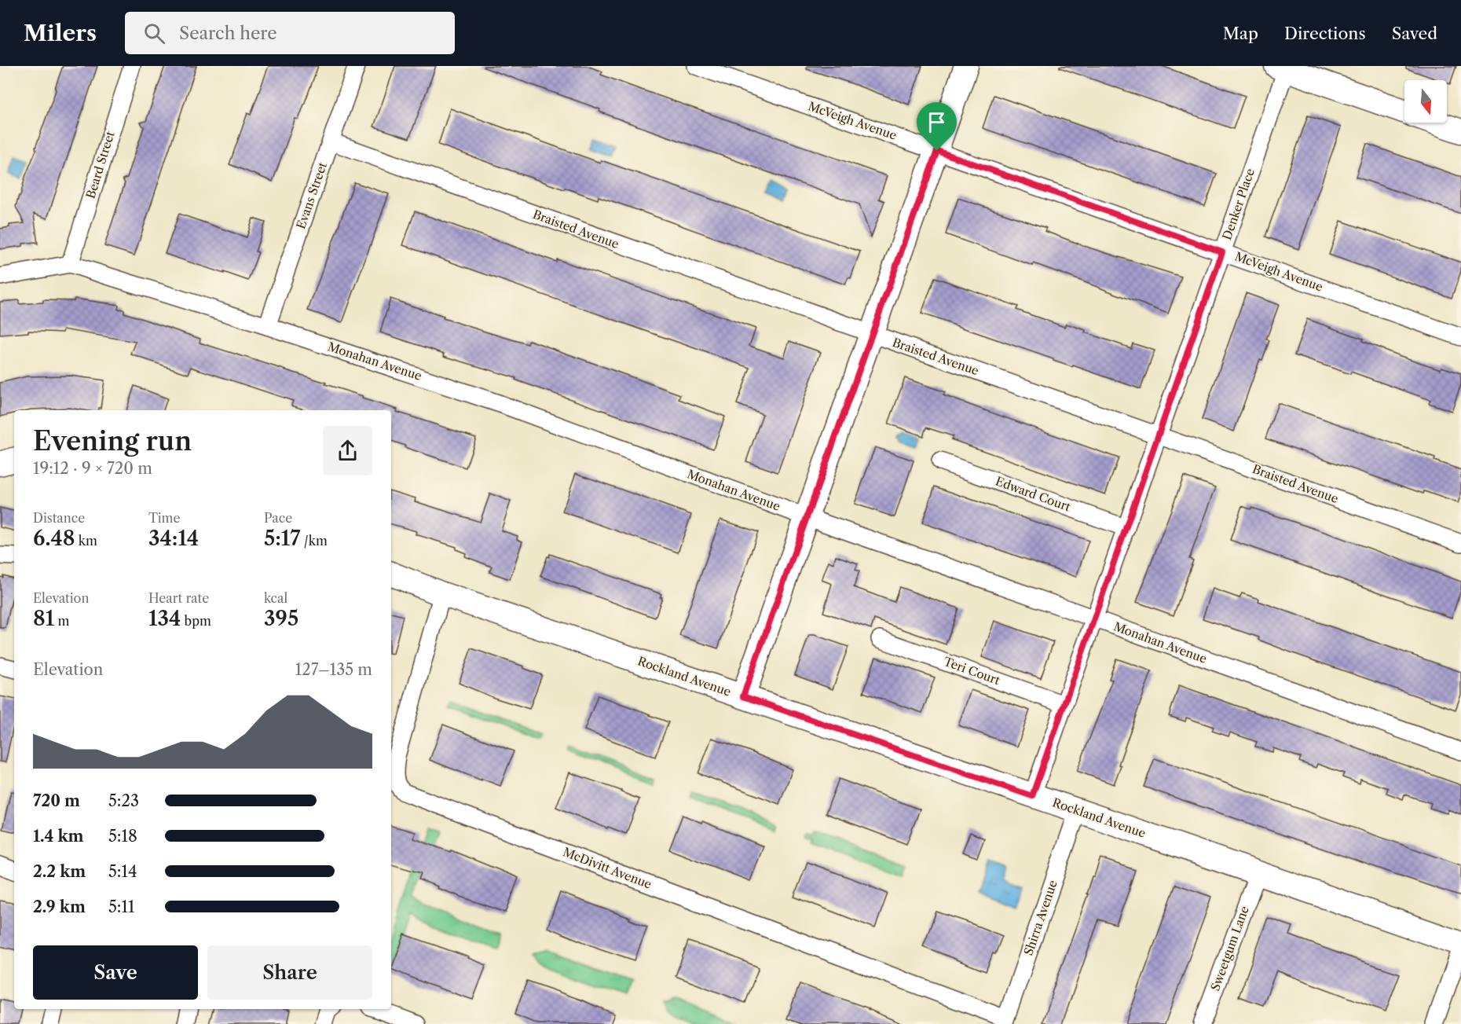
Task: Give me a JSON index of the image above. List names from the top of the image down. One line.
{"streets":{"street":["McVeigh Avenue","Beard Street","Evans Street","Denker Place","Braisted Avenue","Monahan Avenue","Edward Court","Teri Court","Rockland Avenue","McDivitt Avenue","Shirra Avenue","Sweetgum Lane"]},"crossings":[["McVeigh Avenue","Denker Place"],["Beard Street","Monahan Avenue"],["Evans Street","Braisted Avenue"],["Evans Street","Monahan Avenue"],["Denker Place","Braisted Avenue"],["Denker Place","Monahan Avenue"],["Denker Place","Edward Court"],["Denker Place","Teri Court"],["Denker Place","Rockland Avenue"],["Rockland Avenue","McDivitt Avenue"],["Rockland Avenue","Shirra Avenue"],["Rockland Avenue","Sweetgum Lane"],["McDivitt Avenue","Shirra Avenue"]],"north":"bottom","page":{"header":"Milers","search":"Search here","nav":["Map","Directions","Saved"],"heading":["Evening run","19:12 · 9 × 720 m"],"stats":[["Distance","6.48 km"],["Time","34:14"],["Pace","5:17 /km"],["Elevation","81 m"],["Heart rate","134 bpm"],["kcal","395"]],"chart":["Elevation","127–135 m"],"list":[{"name":"720 m","note":"5:23"},{"name":"1.4 km","note":"5:18"},{"name":"2.2 km","note":"5:14"},{"name":"2.9 km","note":"5:11"}],"buttons":["Save","Share"]}}
